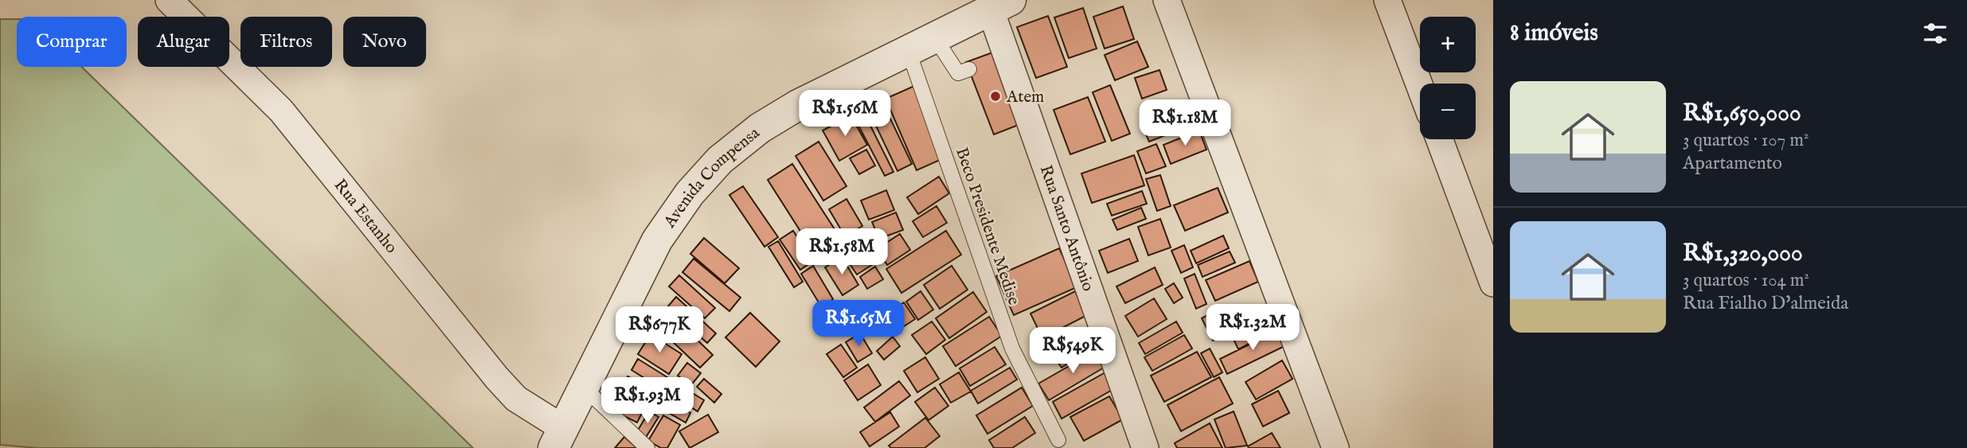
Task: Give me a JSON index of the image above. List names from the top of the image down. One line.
{"streets":{"street":["Avenida Compensa","Rua Estanho","Rua Santo Antônio"],"lane":["Beco Presidente Medise"]},"crossings":[["Avenida Compensa","Rua Estanho"],["Avenida Compensa","Beco Presidente Medise"],["Avenida Compensa","Rua Santo Antônio"]],"places":["Atem"],"page":{"heading":"8 imóveis","map_buttons":["+","−"],"chip":["Comprar","Alugar","Filtros","Novo"],"list":[{"name":"R$1,650,000","note":"3 quartos · 107 m² · Apartamento"},{"name":"R$1,320,000","note":"3 quartos · 104 m² · Rua Fialho D'almeida"}],"price":["R$1.56M","R$1.18M","R$1.58M","R$1.65M","R$1.32M","R$677K","R$549K","R$1.93M"]}}
